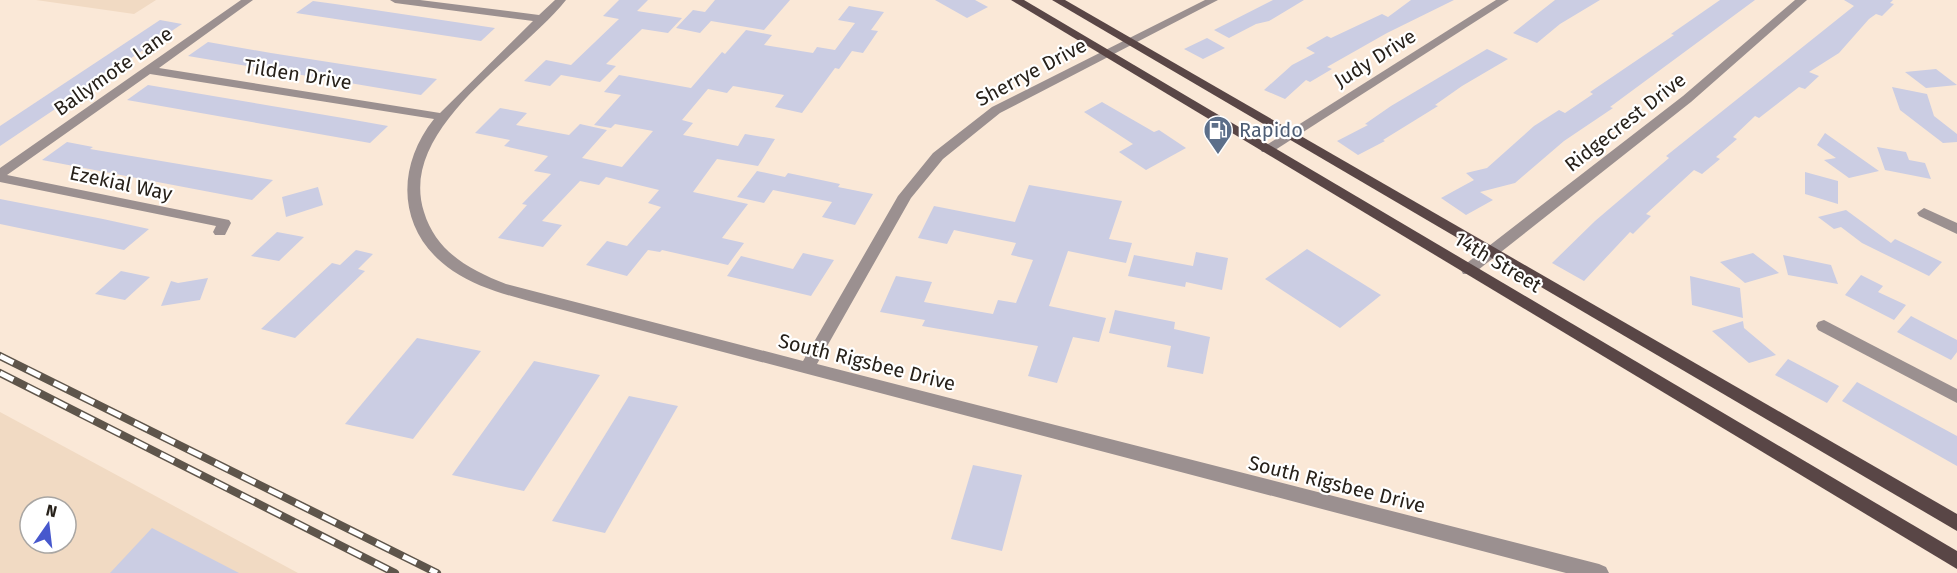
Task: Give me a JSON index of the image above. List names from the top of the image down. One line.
{"streets":{"main road":["14th Street"],"street":["Judy Drive","Ballymote Lane","Sherrye Drive","Tilden Drive","Ridgecrest Drive","Ezekial Way","South Rigsbee Drive"]},"crossings":[["Judy Drive","14th Street"],["Ballymote Lane","Tilden Drive"],["Ballymote Lane","Ezekial Way"],["Sherrye Drive","14th Street"],["Sherrye Drive","South Rigsbee Drive"],["Tilden Drive","South Rigsbee Drive"],["Ridgecrest Drive","14th Street"]],"places":{"fuel station":["Rapido"]},"north":"top"}
